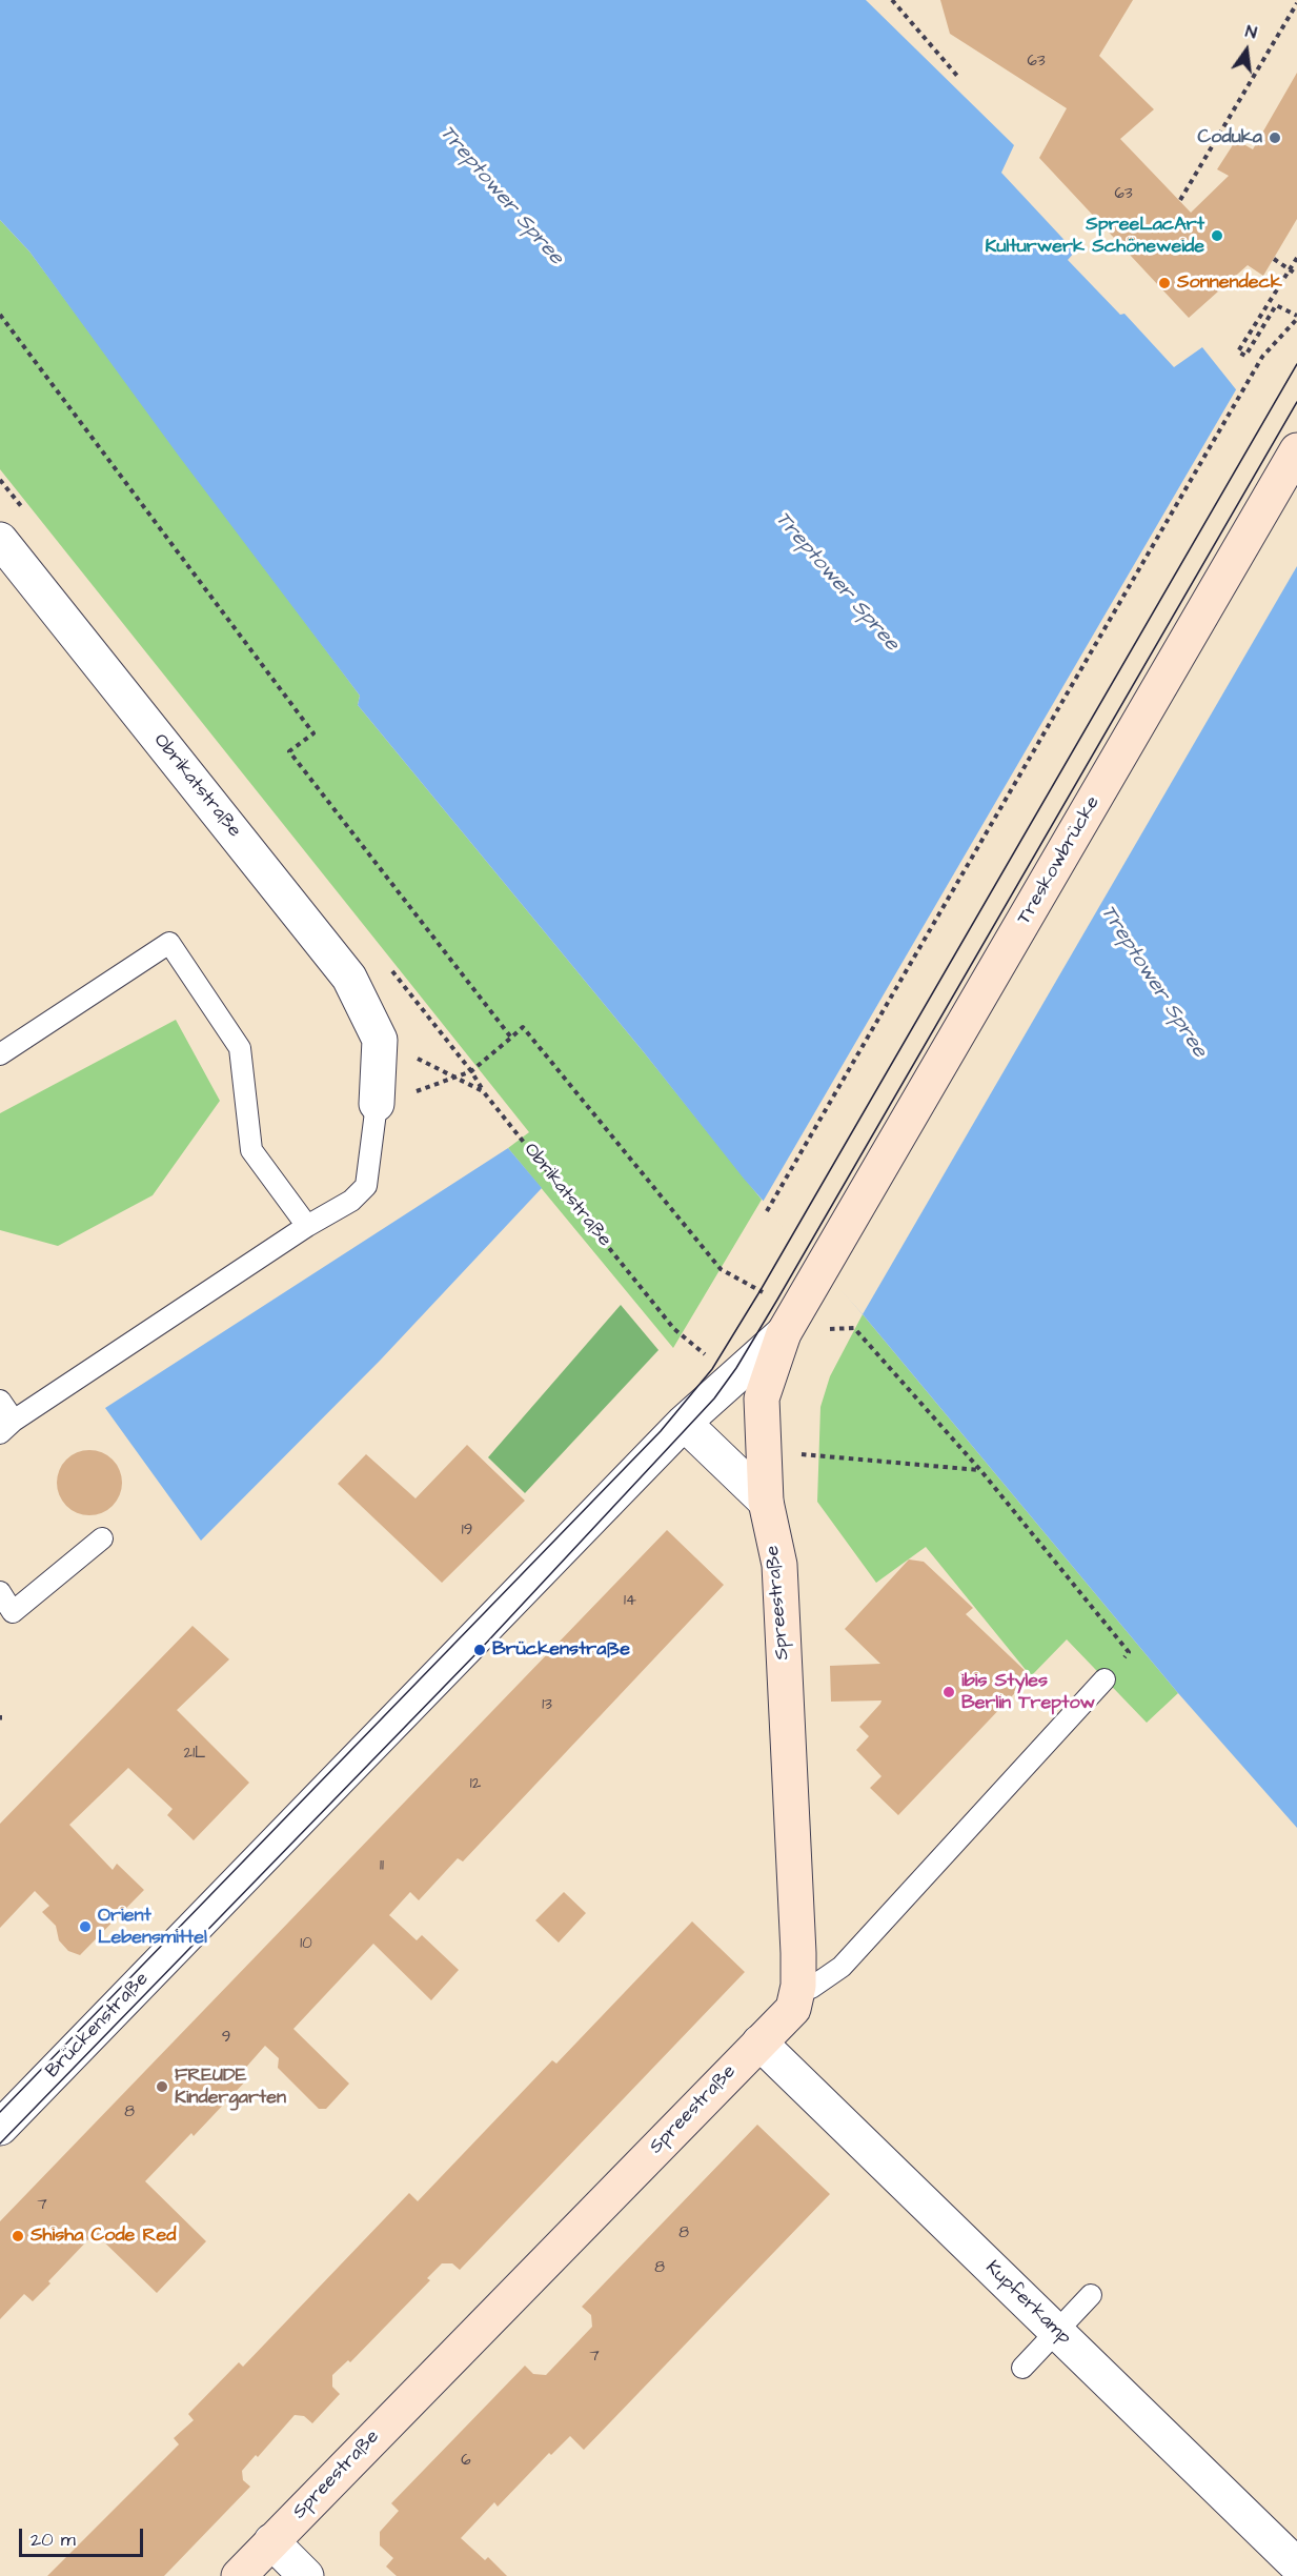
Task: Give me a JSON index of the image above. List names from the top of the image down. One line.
{"streets":{"main road":["Treskowbrücke","Spreestraße"],"street":["Obrikatstraße","Brückenstraße","Kupferkamp"]},"crossings":[["Obrikatstraße","Brückenstraße"],["Treskowbrücke","Spreestraße"],["Spreestraße","Brückenstraße"],["Spreestraße","Kupferkamp"]],"water":["Treptower Spree"],"places":["Coduka","SpreeLacArt Kulturwerk Schöneweide","Sonnendeck","Brückenstraße","ibis Styles Berlin Treptow","Orient Lebensmittel","FREUDE Kindergarten","Shisha Code Red"],"house_numbers":["63","63","19","14","13","21L","12","11","10","9","8","7","8","8","7","6"],"scale_bar":"20 m","north":"top"}
